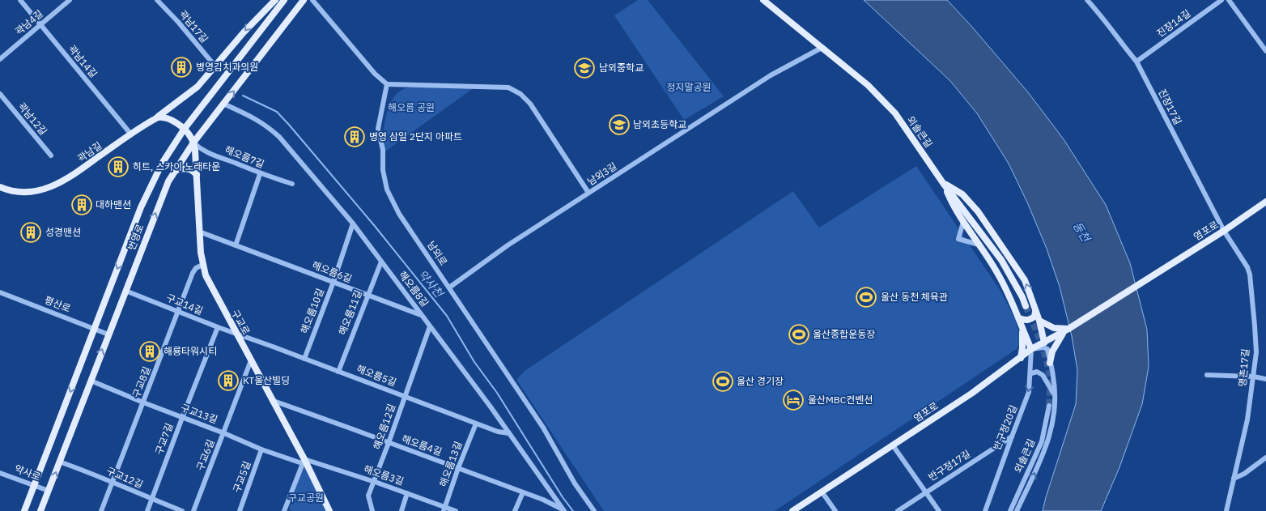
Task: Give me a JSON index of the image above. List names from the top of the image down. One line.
{"streets":{"main road":["외솔큰길","곽남길","염포로","번영로","구교로"],"street":["곽남4길","진장14길","곽남17길","곽남14길","진장17길","곽남12길","해오름7길","남외3길","남외로","해오름6길","해오름8길","평산로","구교14길","해오름10길","해오름11길","명촌17길","해오름5길","구교8길","구교13길","해오름12길","반구정20길","구교7길","해오름4길","구교6길","해오름13길","반구정17길","약사로","해오름3길","구교5길","구교12길"]},"crossings":[["곽남4길","곽남14길"],["진장14길","진장17길"],["곽남17길","곽남길"],["곽남14길","곽남길"],["진장17길","염포로"],["진장17길","명촌17길"],["외솔큰길","남외3길"],["해오름7길","번영로"],["해오름7길","구교로"],["남외3길","남외로"],["염포로","명촌17길"],["염포로","반구정20길"],["번영로","해오름8길"],["번영로","평산로"],["번영로","구교14길"],["번영로","구교로"],["번영로","구교13길"],["번영로","약사로"],["번영로","구교12길"],["해오름6길","해오름8길"],["해오름6길","해오름10길"],["해오름6길","해오름11길"],["해오름6길","구교로"],["해오름8길","해오름10길"],["해오름8길","해오름11길"],["해오름8길","해오름5길"],["해오름8길","해오름12길"],["해오름8길","해오름4길"],["구교14길","구교로"],["구교14길","해오름5길"],["구교14길","구교8길"],["구교14길","구교7길"],["해오름10길","해오름5길"],["해오름11길","해오름5길"],["구교로","해오름5길"],["구교로","구교8길"],["구교로","구교13길"],["구교로","해오름4길"],["구교로","구교6길"],["구교로","해오름3길"],["해오름5길","해오름12길"],["해오름5길","해오름13길"],["구교8길","구교13길"],["구교8길","구교12길"],["구교13길","구교7길"],["구교13길","구교6길"],["구교13길","해오름3길"],["구교13길","구교5길"],["해오름12길","해오름4길"],["해오름12길","해오름3길"],["반구정20길","반구정17길"],["구교7길","구교12길"],["해오름4길","해오름13길"],["해오름13길","해오름3길"]],"water":["동천","약사천"],"parks":["정지말공원","해오름 공원","구교공원"],"places":{"building":["병영김치과의원","병영 삼일 2단지 아파트","히트, 스카이 노래타운","대하맨션","성경맨션","해룡타워시티","KT울산빌딩"],"school or university":["남외중학교","남외초등학교"],"sports":["울산 동천 체육관","울산종합운동장","울산 경기장"],"hotel":["울산MBC컨벤션"]}}
